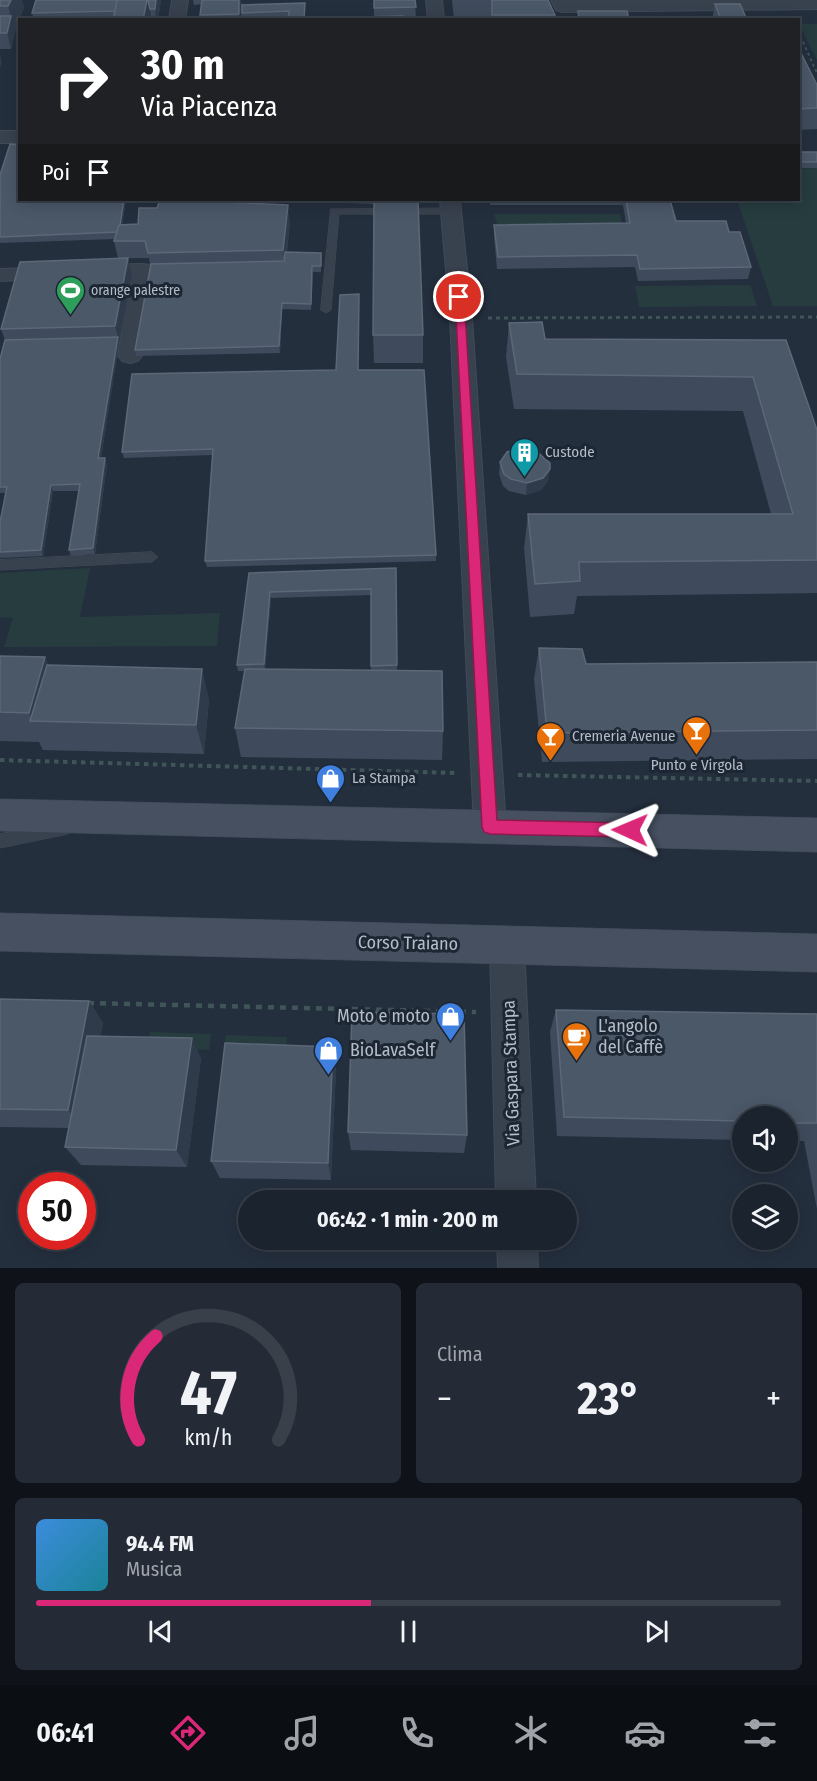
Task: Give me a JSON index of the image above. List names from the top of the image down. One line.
{"streets":{"main road":["Corso Traiano"],"street":["Via Gaspara Stampa"]},"crossings":[["Corso Traiano","Via Gaspara Stampa"]],"places":{"sports":["orange palestre"],"building":["Custode"],"bar":["Punto e Virgola","Cremeria Avenue"],"shop":["La Stampa","Moto e moto","BioLavaSelf"],"cafe":["L'angolo del Caffè"]},"page":{"turn":["30 m","Via Piacenza"],"then":"Poi","limit":"50","trip":"06:42 · 1 min · 200 m","tile":"Clima","heat":["−","23°","+"],"song":["94.4 FM","Musica"],"tabs":"06:41","gauge":["47","km/h"]}}
